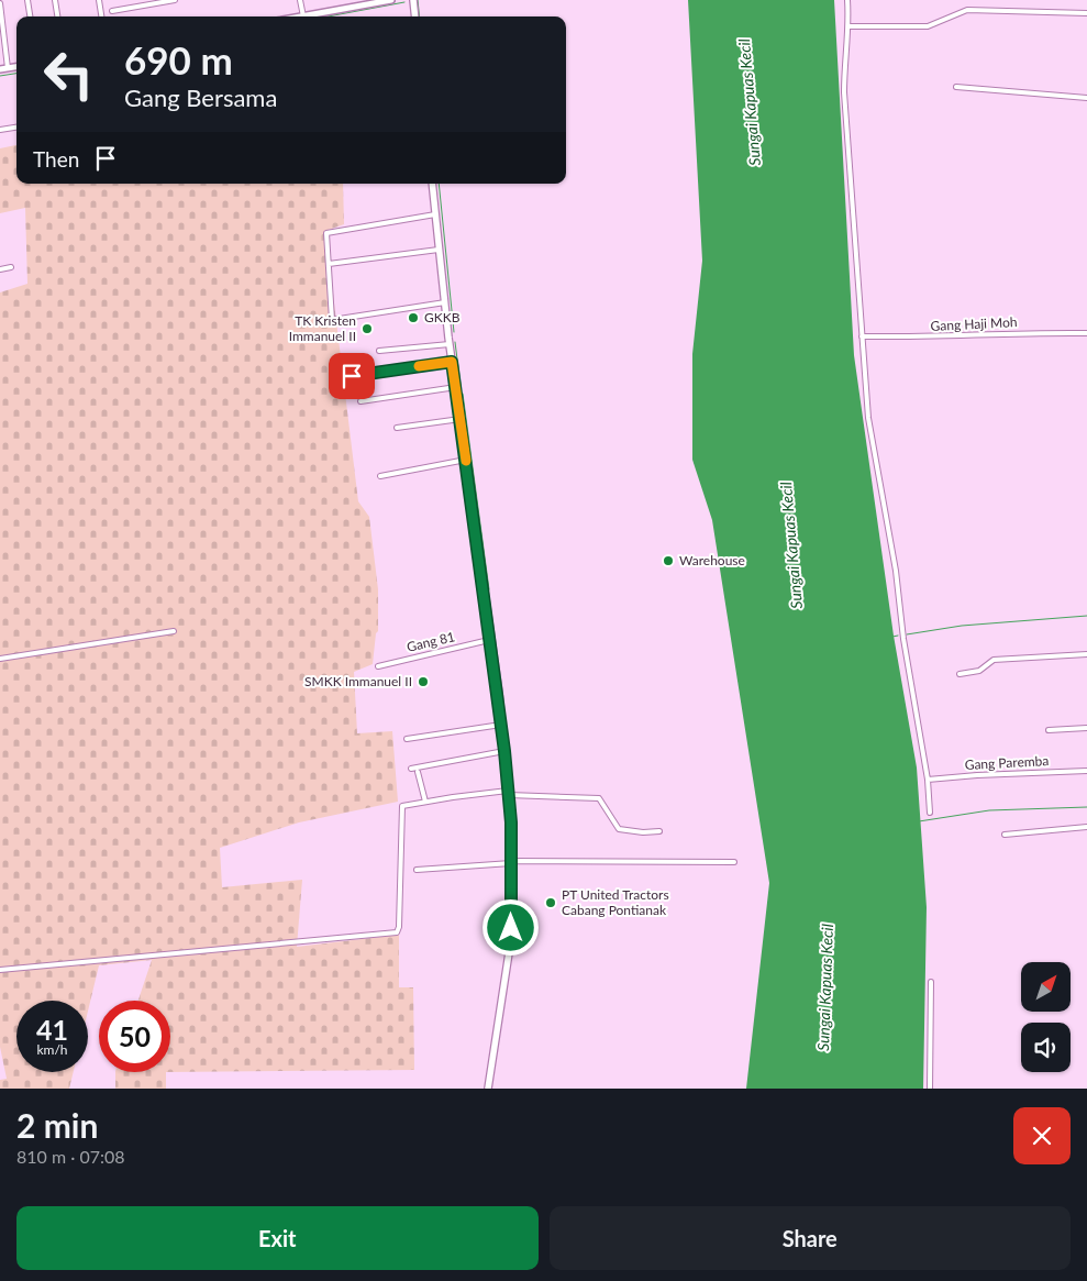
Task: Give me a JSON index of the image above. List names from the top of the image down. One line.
{"streets":{"street":["Gang Haji Moh","Gang 81","Gang Paremba"]},"water":["Sungai Kapuas Kecil"],"places":["GKKB","TK Kristen Immanuel II","Warehouse","SMKK Immanuel II","PT United Tractors Cabang Pontianak"],"north":"top right","page":{"turn":["690 m","Gang Bersama"],"then":"Then","speed":"41 km/h","limit":"50","heading":["2 min","810 m · 07:08"],"buttons":["Exit","Share"]}}
